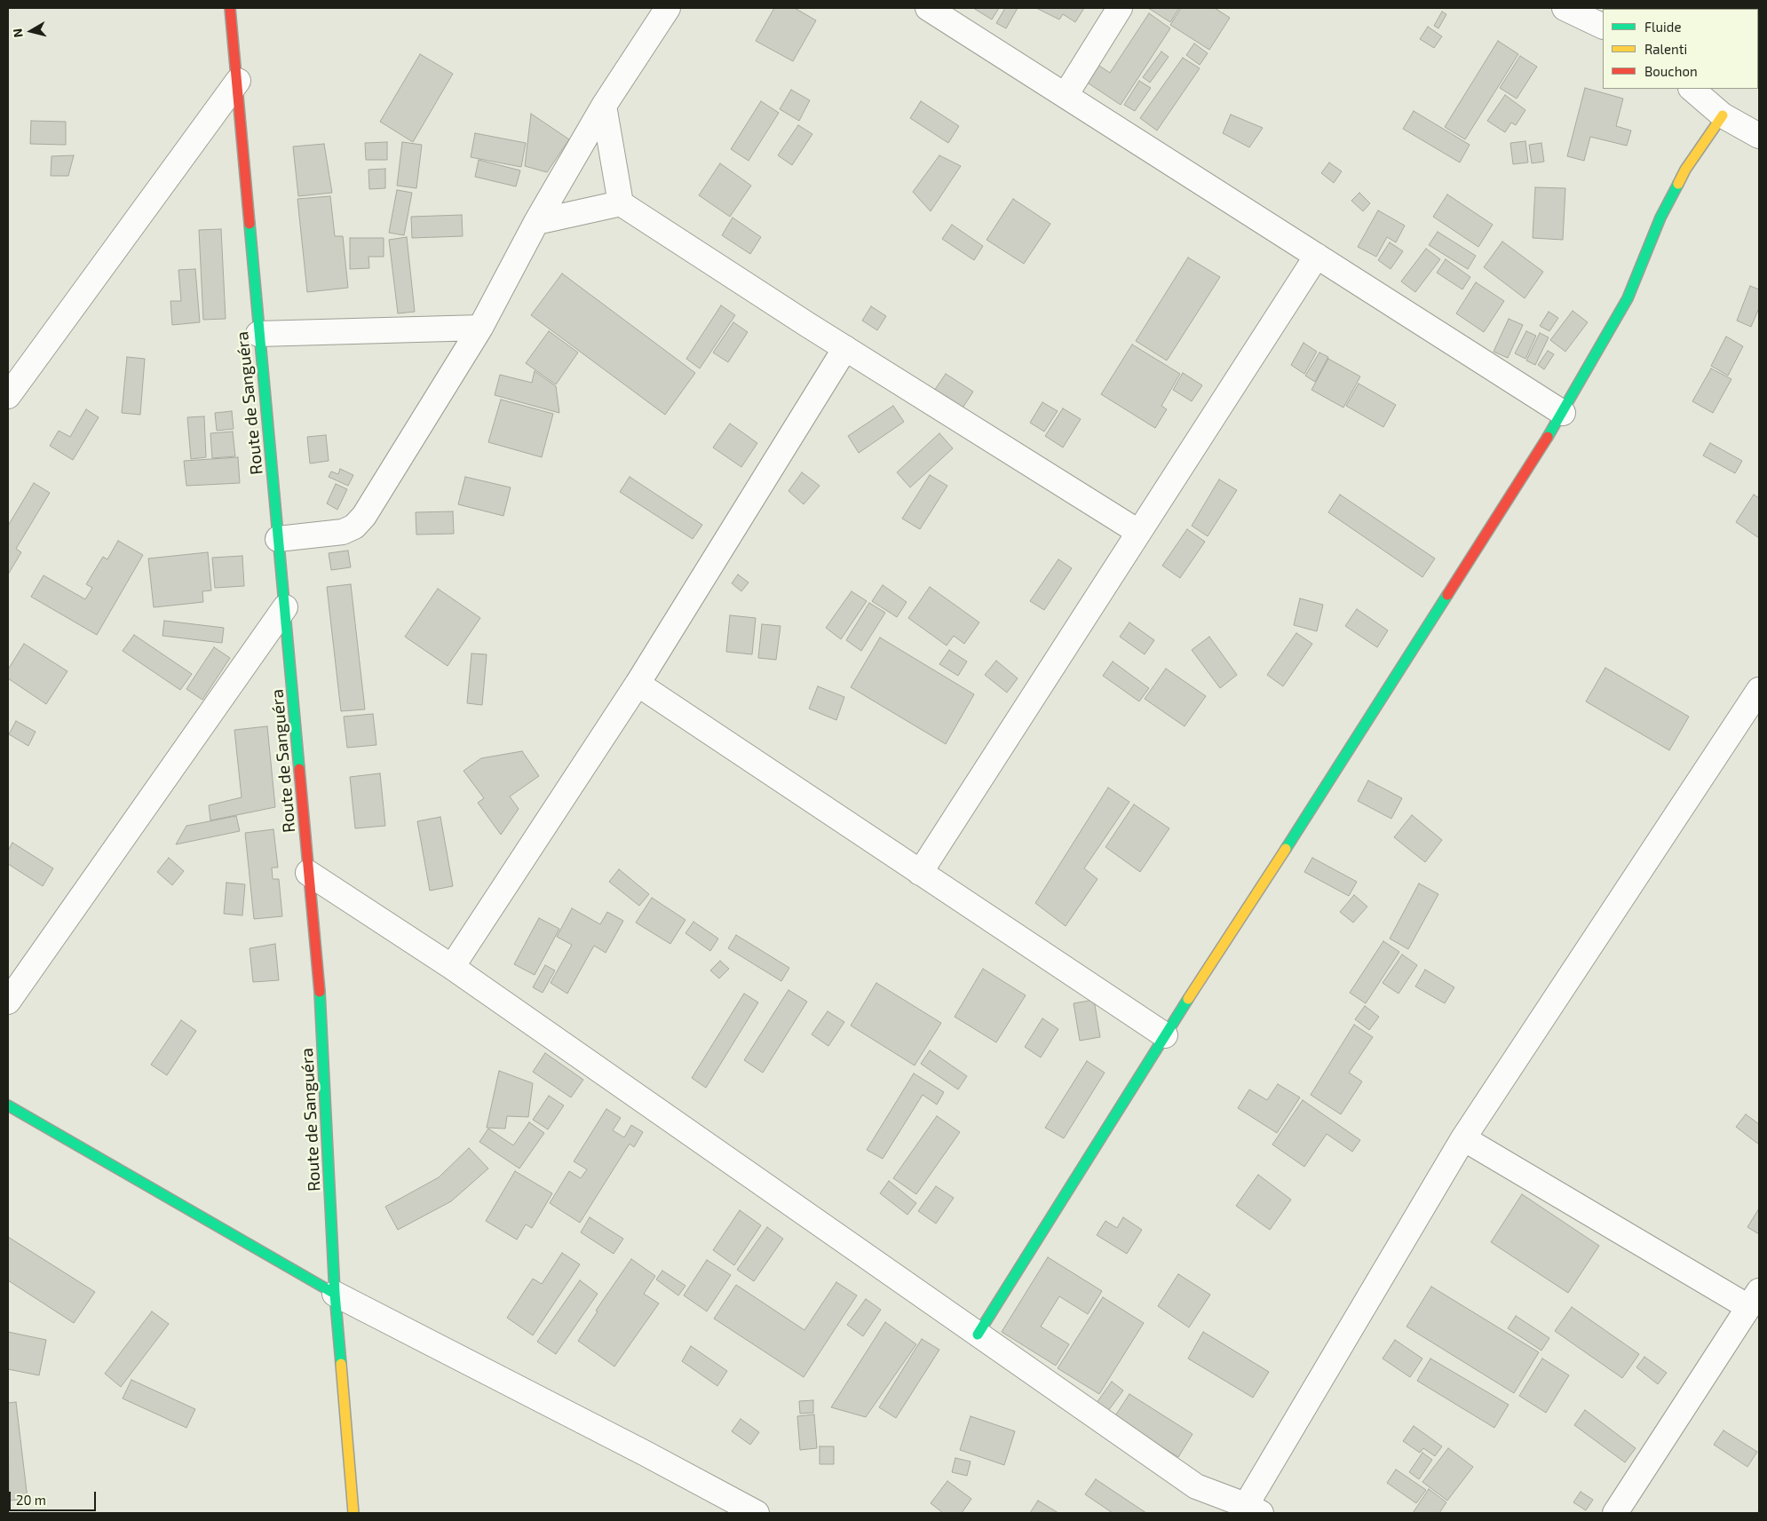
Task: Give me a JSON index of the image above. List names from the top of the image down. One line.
{"streets":{"street":["Route de Sanguéra"]},"legend":["Fluide","Ralenti","Bouchon"],"scale_bar":"20 m","north":"left"}
